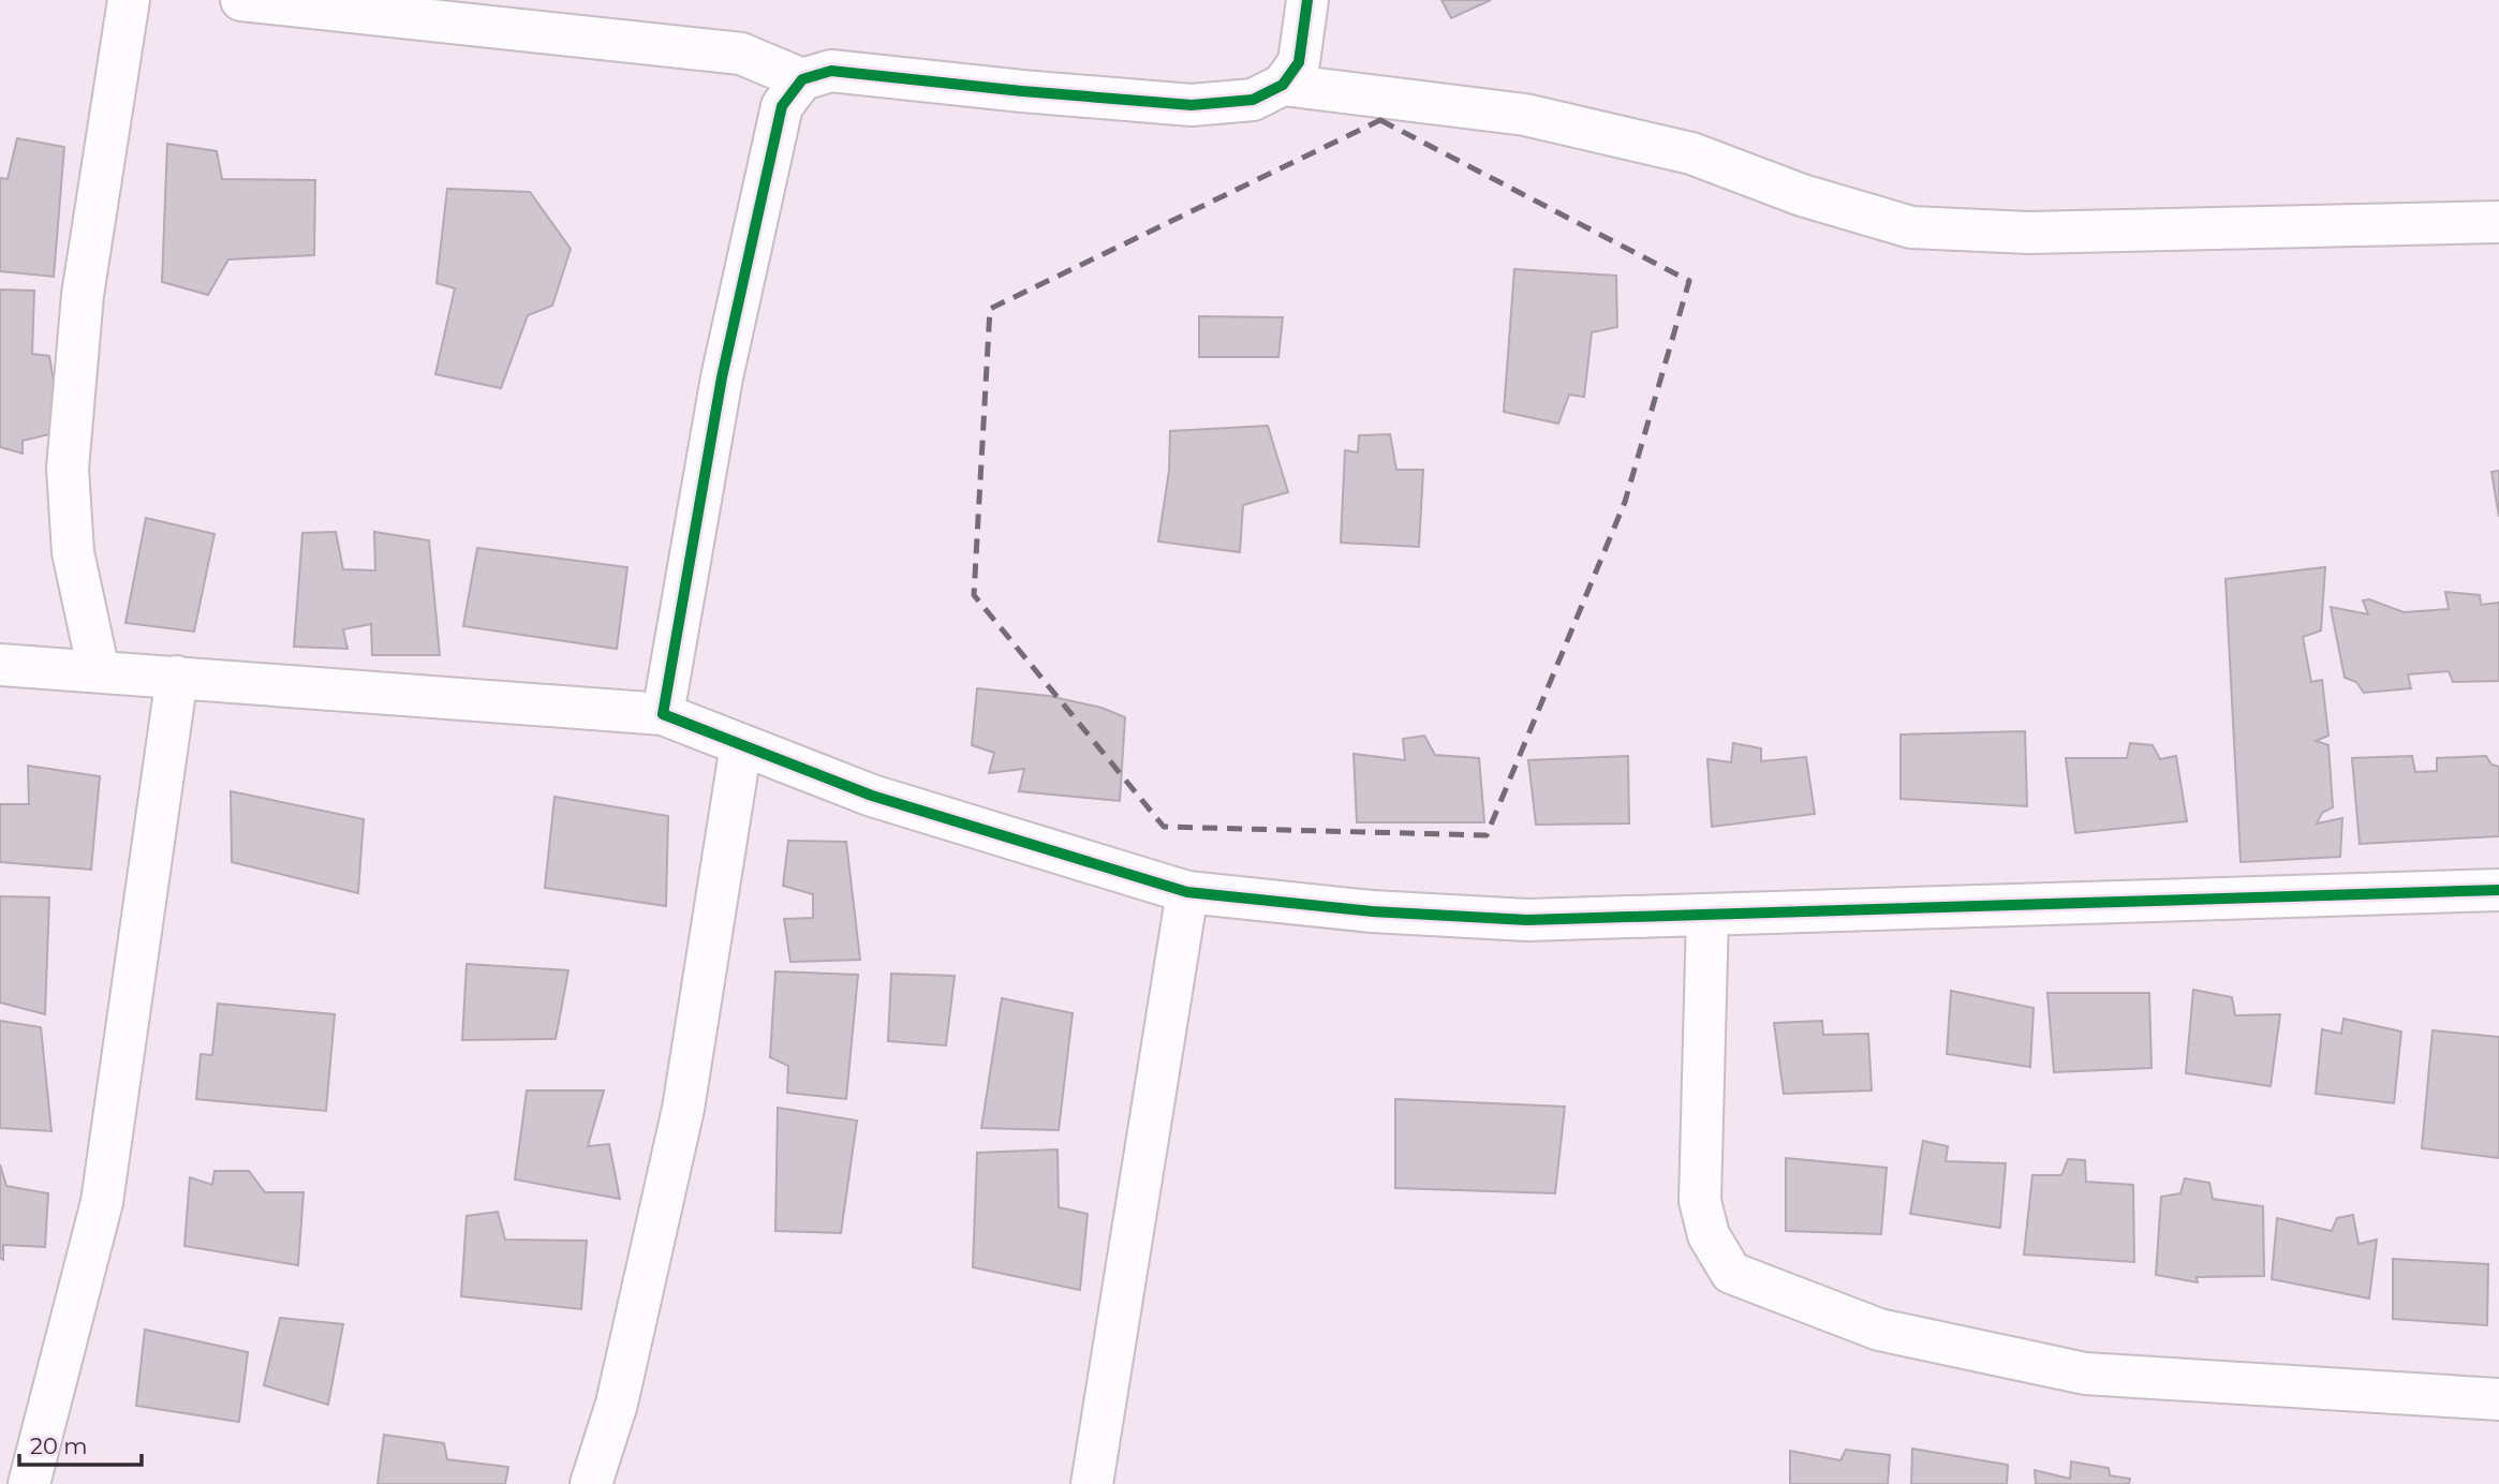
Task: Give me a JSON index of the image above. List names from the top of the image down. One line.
{"scale_bar":"20 m"}
